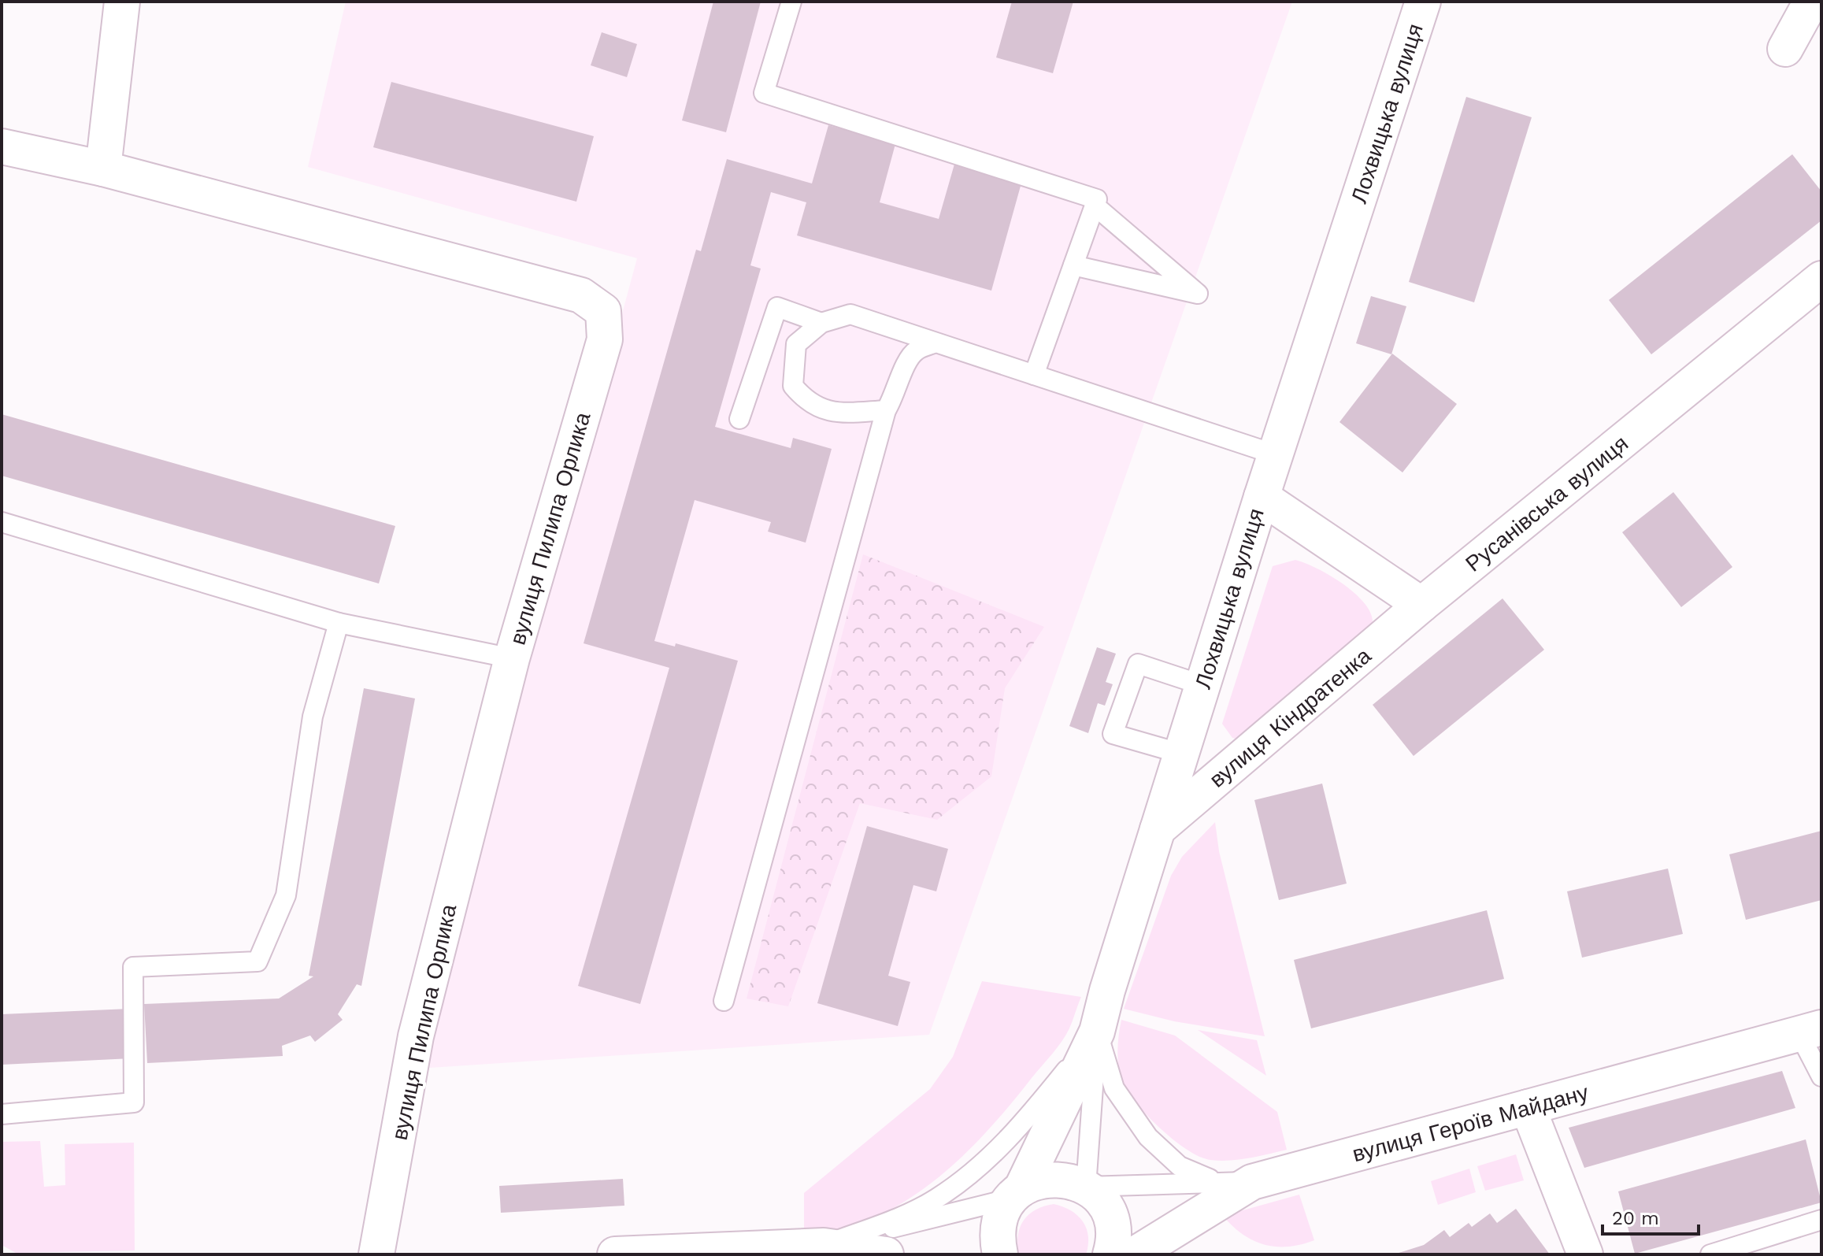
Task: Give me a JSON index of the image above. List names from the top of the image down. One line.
{"streets":{"street":["Лохвицька вулиця","Русанівська вулиця","вулиця Пилипа Орлика","вулиця Кіндратенка","вулиця Героїв Майдану"]},"crossings":[["Лохвицька вулиця","вулиця Кіндратенка"],["Русанівська вулиця","вулиця Кіндратенка"]],"scale_bar":"20 m"}
